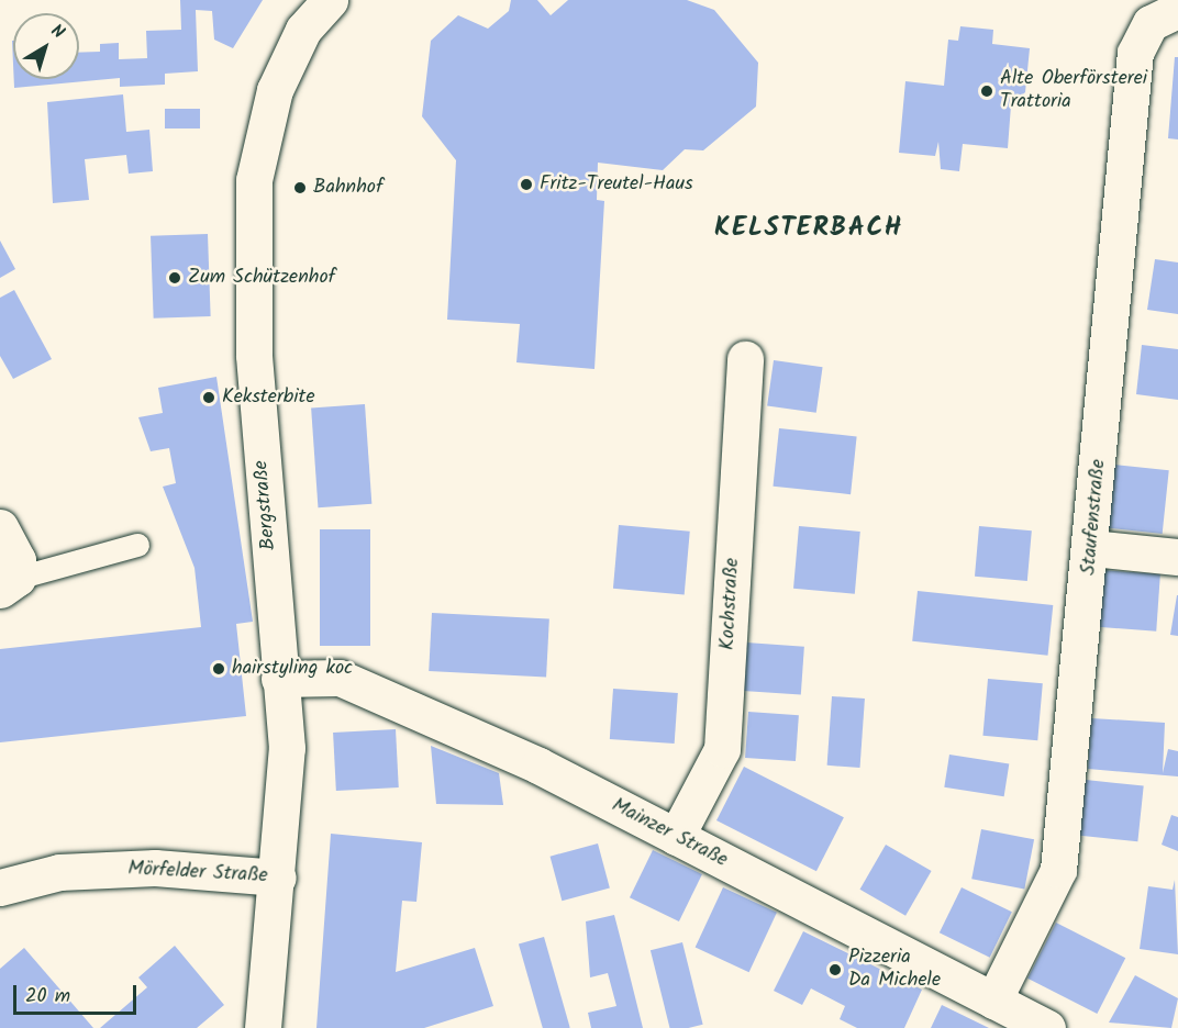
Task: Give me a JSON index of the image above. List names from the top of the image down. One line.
{"streets":{"street":["Bergstraße","Staufenstraße","Kochstraße","Mainzer Straße","Mörfelder Straße"]},"crossings":[["Bergstraße","Mainzer Straße"],["Bergstraße","Mörfelder Straße"],["Staufenstraße","Mainzer Straße"],["Kochstraße","Mainzer Straße"]],"districts":["KELSTERBACH"],"places":["Alte Oberförsterei Trattoria","Fritz-Treutel-Haus","Bahnhof","Zum Schützenhof","Keksterbite","hairstyling koc","Pizzeria Da Michele"],"scale_bar":"20 m","north":"top right"}
